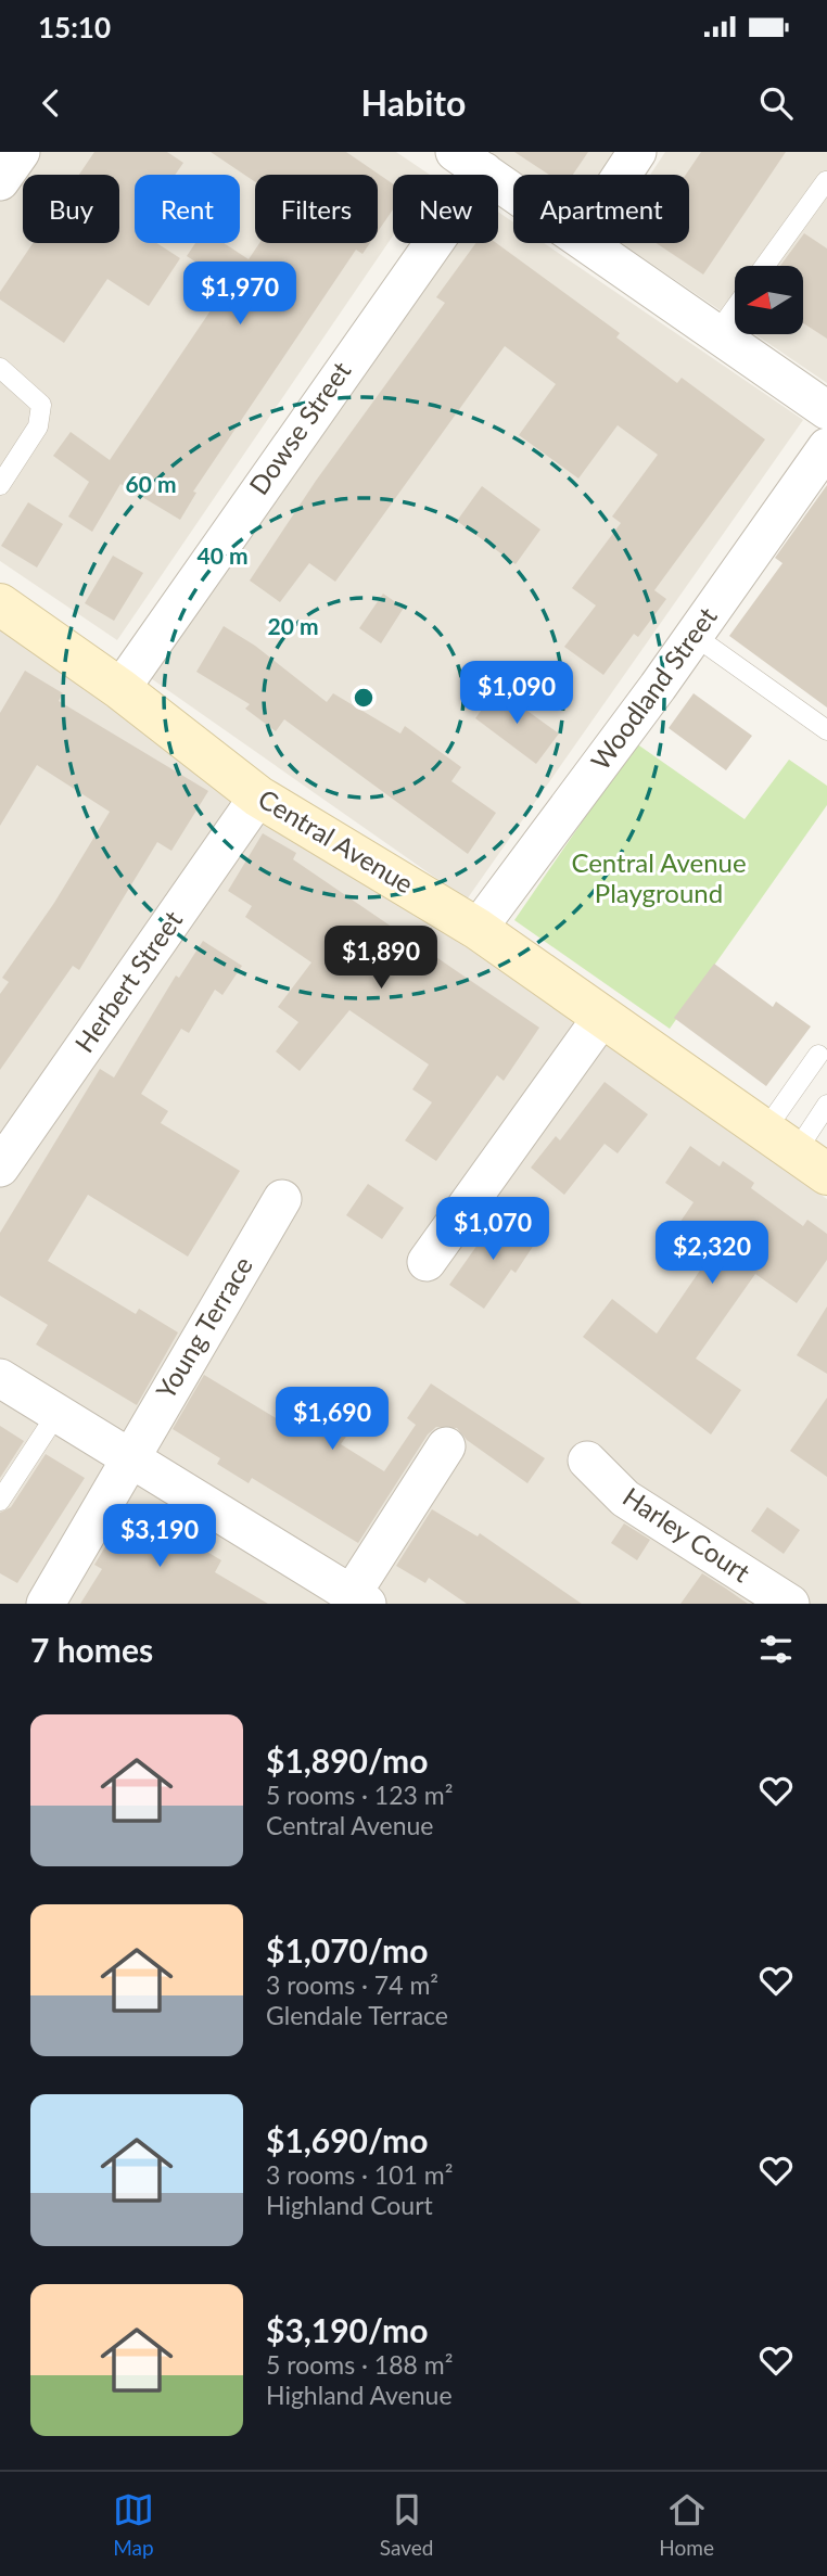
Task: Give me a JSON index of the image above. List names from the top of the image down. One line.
{"streets":{"street":["Dowse Street","Woodland Street","Central Avenue","Herbert Street","Young Terrace","Harley Court"]},"crossings":[["Dowse Street","Central Avenue"],["Woodland Street","Central Avenue"],["Central Avenue","Herbert Street"]],"parks":["Central Avenue Playground"],"north":"left","page":{"status":"15:10","header":"Habito","chip":["Buy","Rent","Filters","New","Apartment"],"price":["$1,970","$1,090","$1,890","$1,070","$2,320","$1,690","$3,190"],"heading":"7 homes","list":[{"name":"$1,890/mo","note":"5 rooms · 123 m² · Central Avenue"},{"name":"$1,070/mo","note":"3 rooms · 74 m² · Glendale Terrace"},{"name":"$1,690/mo","note":"3 rooms · 101 m² · Highland Court"},{"name":"$3,190/mo","note":"5 rooms · 188 m² · Highland Avenue"}],"tabs":["Map","Saved","Home"]},"rings":["60 m","40 m","20 m"]}
